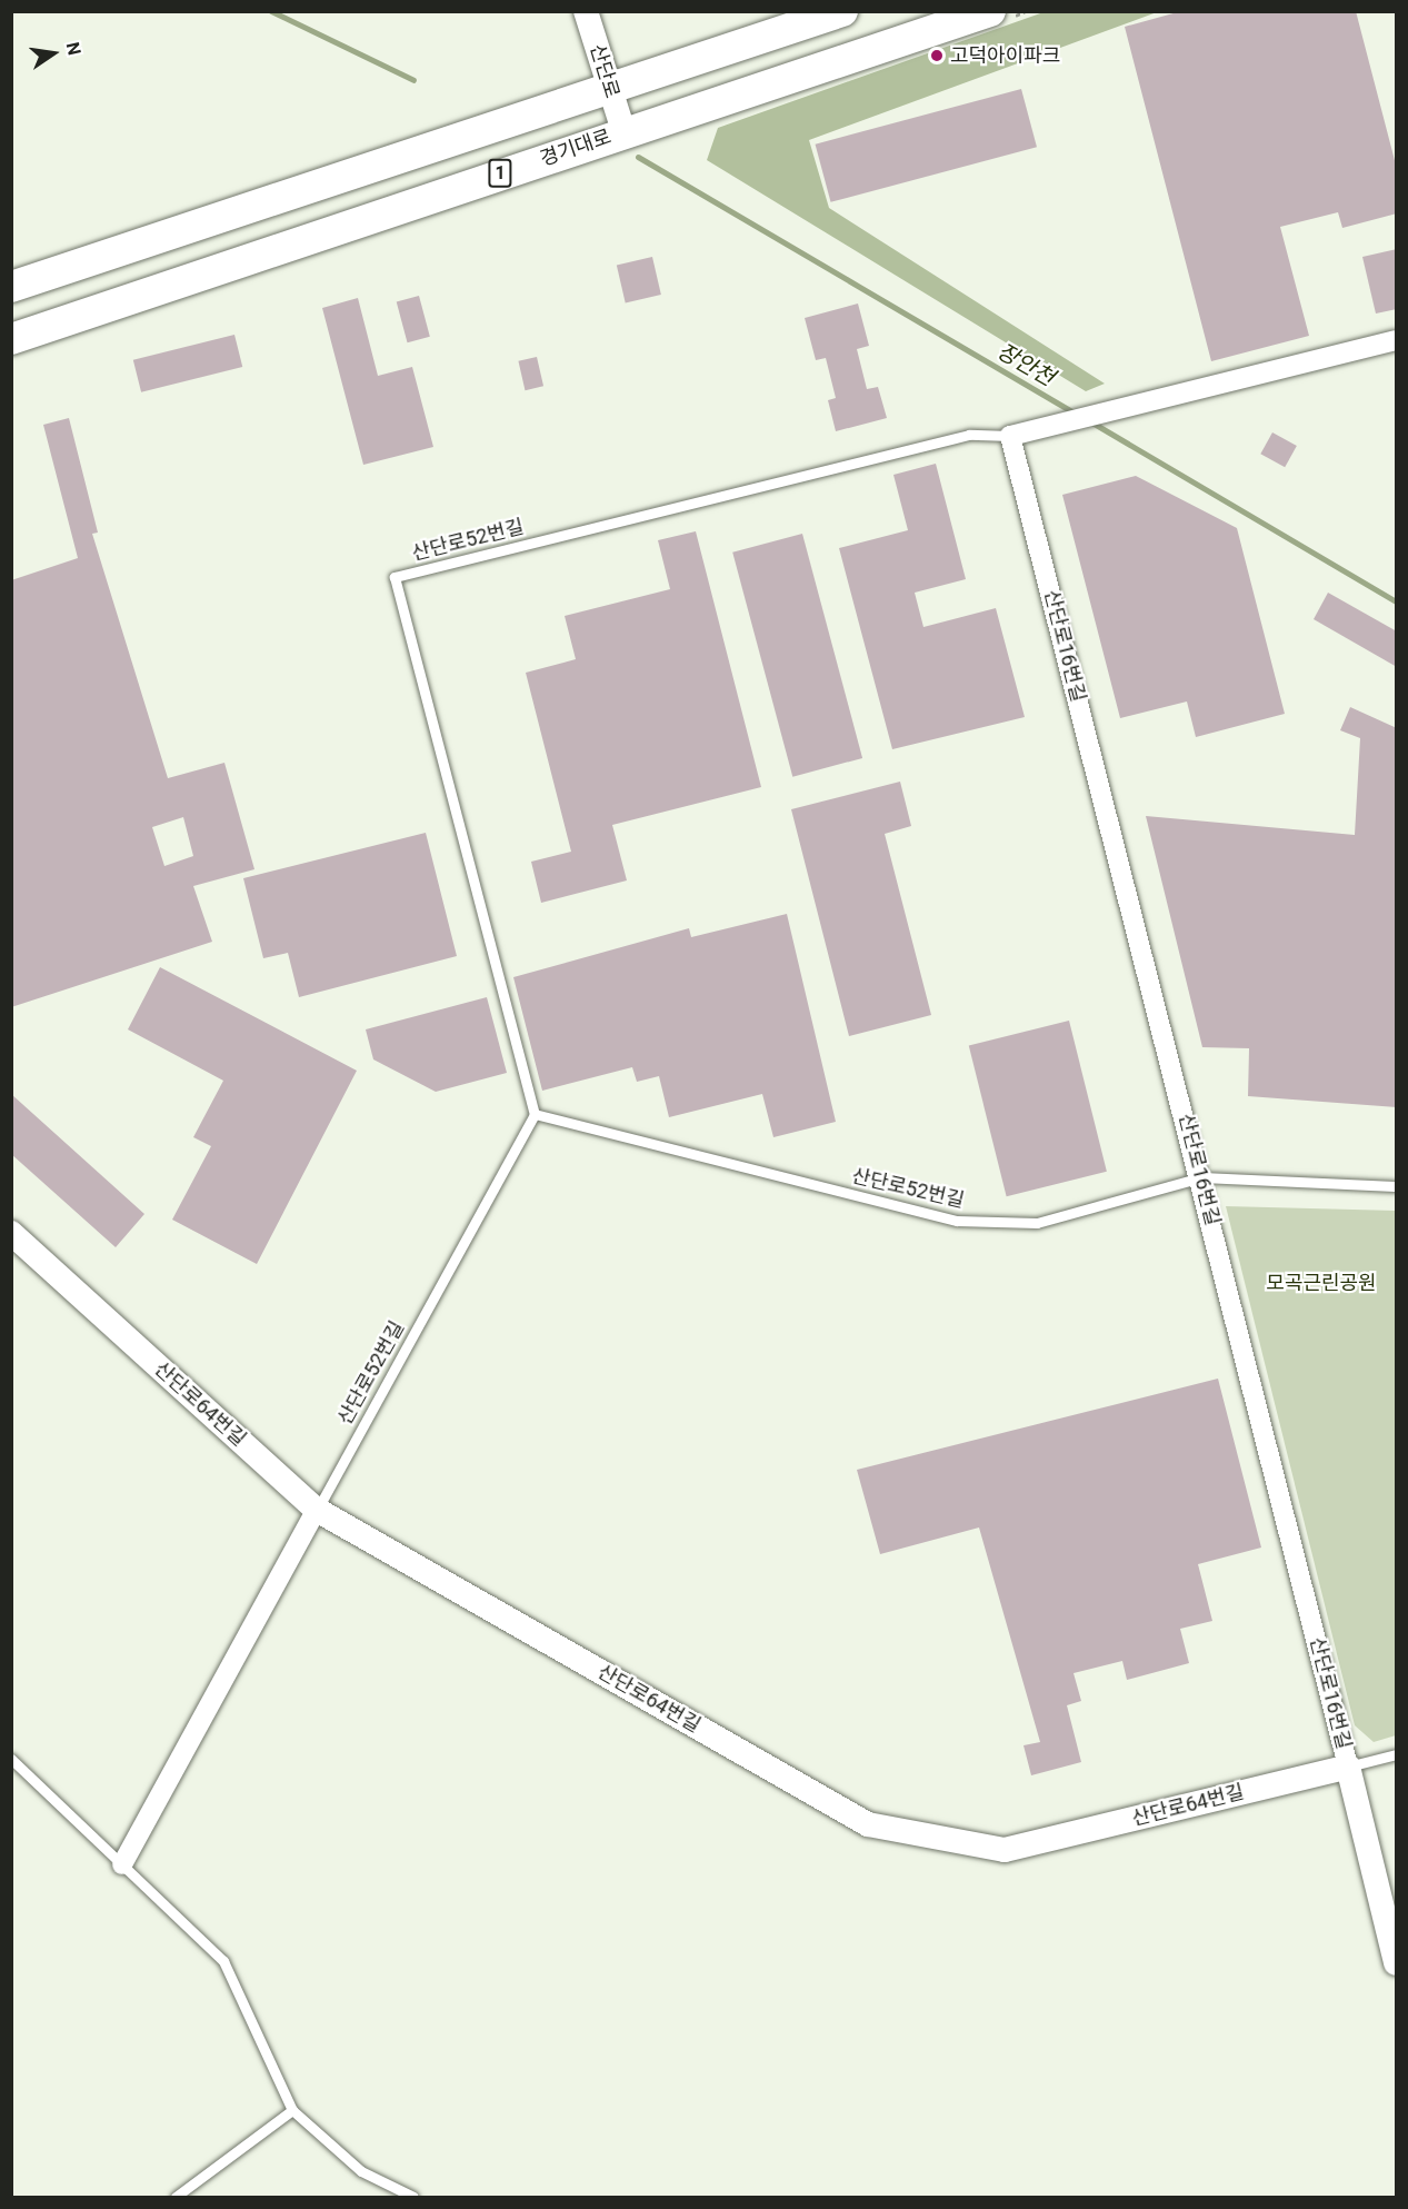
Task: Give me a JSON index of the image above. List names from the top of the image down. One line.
{"streets":{"main road":["경기대로","1"],"street":["산단로","산단로16번길","산단로64번길"],"lane":["산단로52번길"]},"crossings":[["산단로","경기대로"],["산단로","1"],["산단로52번길","산단로16번길"],["산단로52번길","산단로64번길"],["산단로16번길","산단로64번길"]],"water":["장안천"],"parks":["모곡근린공원"],"places":["고덕아이파크"],"north":"right"}
